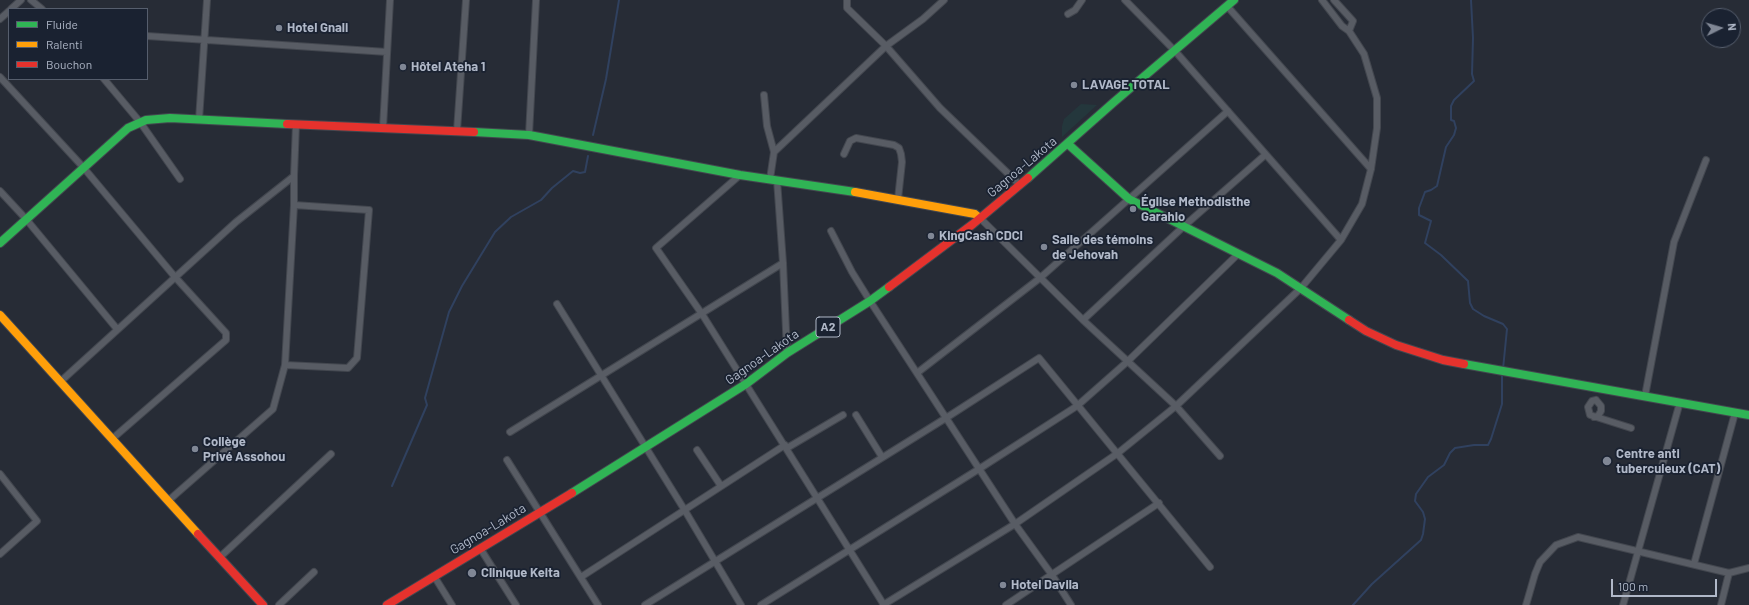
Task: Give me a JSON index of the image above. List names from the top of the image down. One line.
{"streets":{"street":["Gagnoa-Lakota","A2"]},"places":["Hotel Gnali","Hôtel Ateha 1","LAVAGE TOTAL","Église Methodisthe Garahio","KingCash CDCI","Salle des témoins de Jehovah","Collège Privé Assohou","Centre anti tuberculeux (CAT)","Clinique Keita","Hotel Davila"],"legend":["Fluide","Ralenti","Bouchon"],"scale_bar":"100 m","north":"right"}
